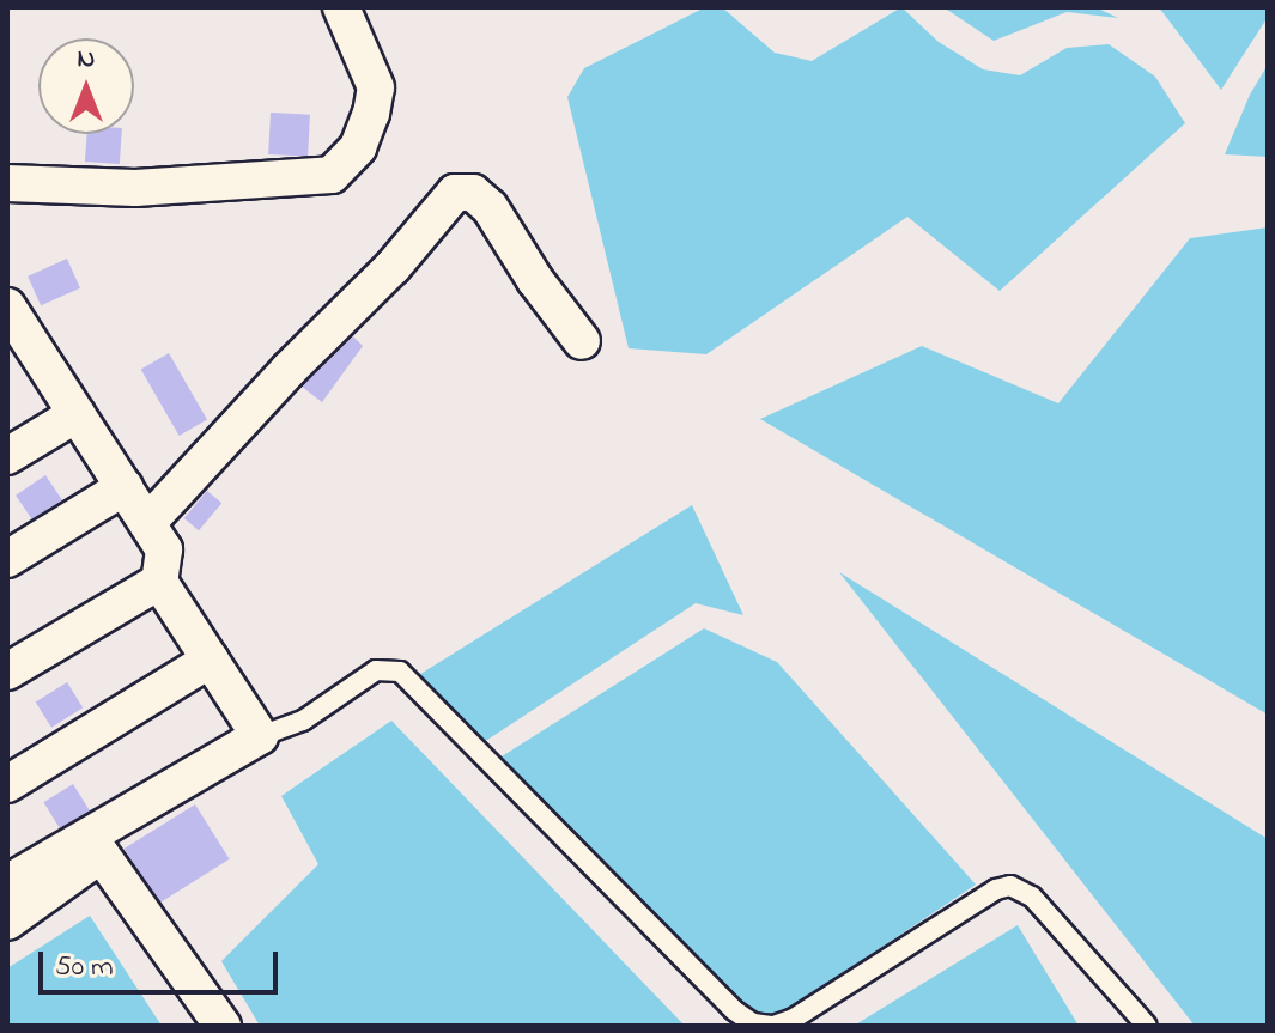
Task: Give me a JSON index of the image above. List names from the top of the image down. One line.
{"scale_bar":"50 m","north":"top"}
